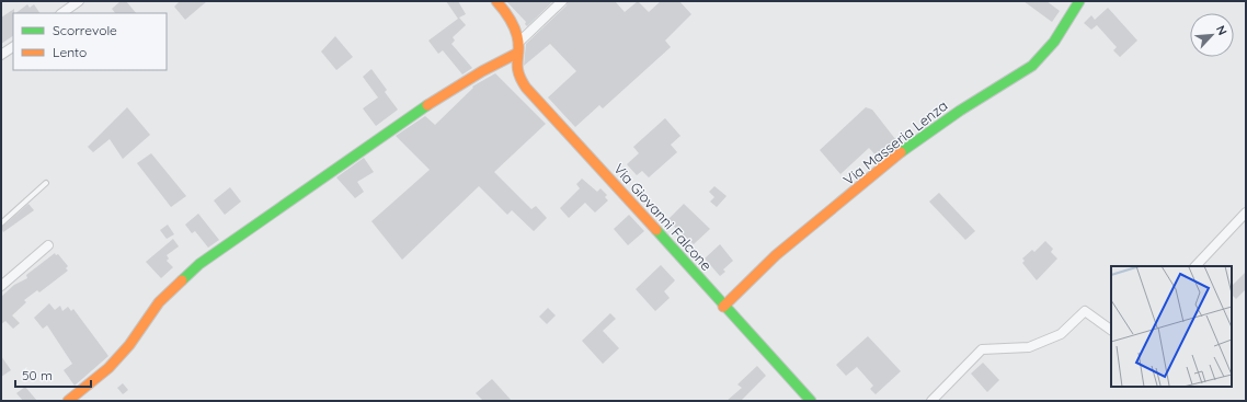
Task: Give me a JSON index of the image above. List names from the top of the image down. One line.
{"streets":{"street":["Via Masseria Lenza","Via Giovanni Falcone"]},"crossings":[["Via Masseria Lenza","Via Giovanni Falcone"]],"legend":["Scorrevole","Lento"],"scale_bar":"50 m","north":"top right"}
